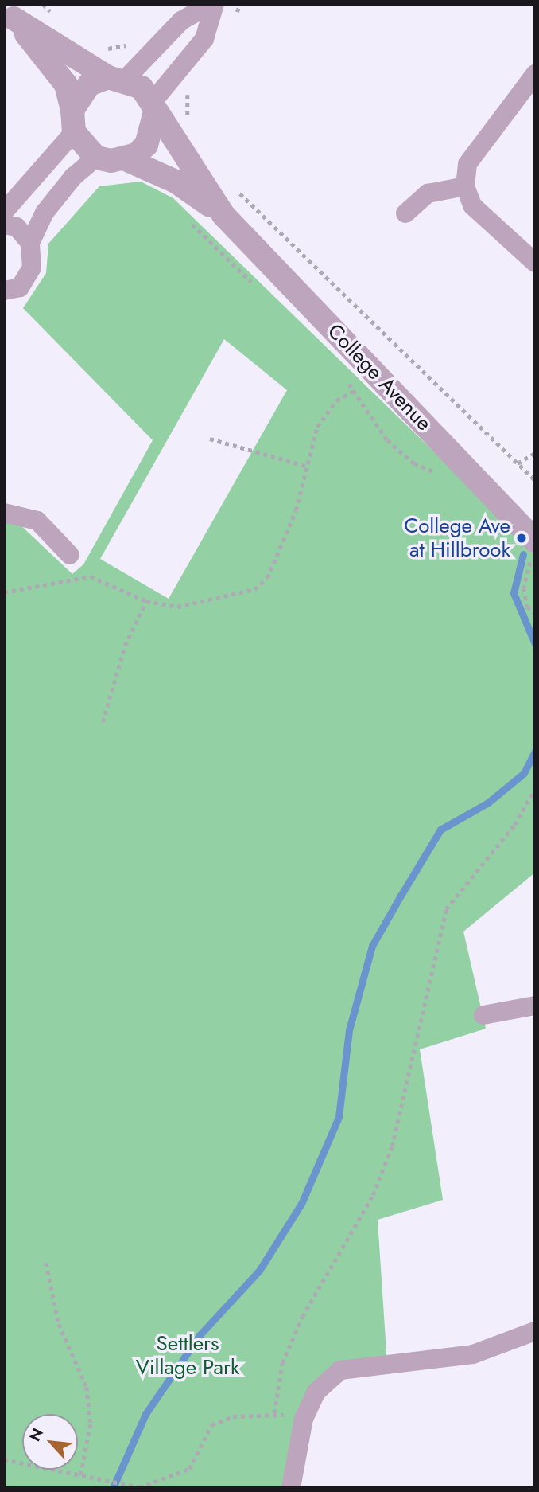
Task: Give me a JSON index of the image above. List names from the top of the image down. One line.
{"streets":{"street":["College Avenue"]},"parks":["Settlers Village Park"],"places":["College Ave at Hillbrook"],"north":"top left"}
